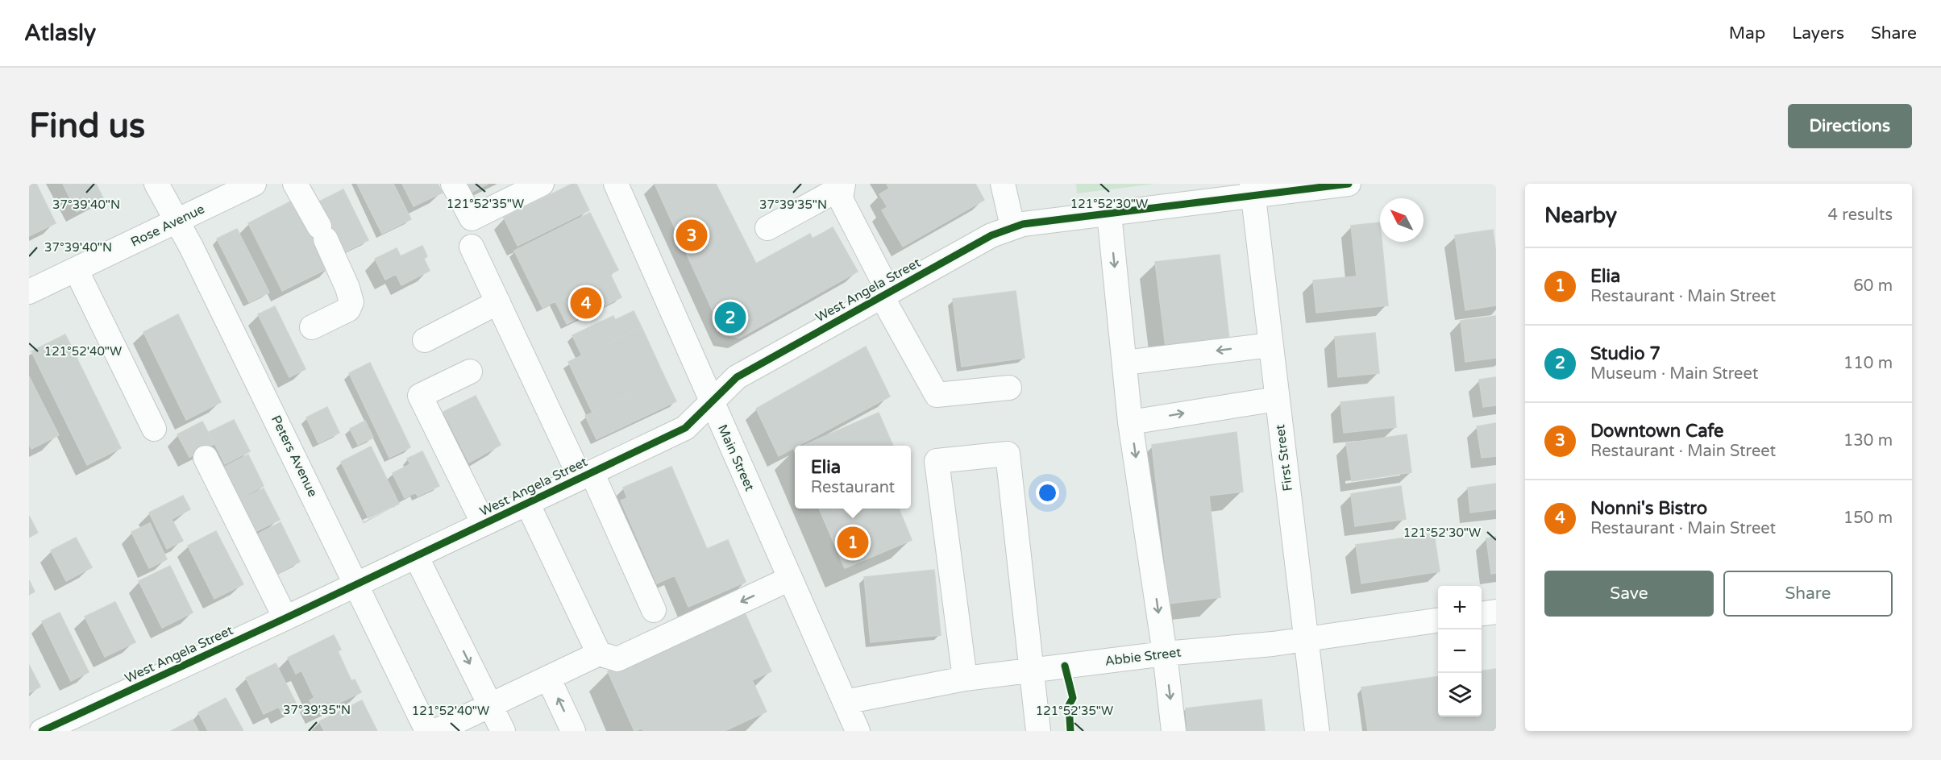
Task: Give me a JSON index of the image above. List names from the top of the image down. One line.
{"streets":{"street":["Rose Avenue","West Angela Street","Peters Avenue","Main Street","First Street","Abbie Street"]},"crossings":[["Rose Avenue","Peters Avenue"],["West Angela Street","Peters Avenue"],["West Angela Street","Main Street"],["West Angela Street","First Street"],["Main Street","Abbie Street"],["First Street","Abbie Street"]],"north":"top left","page":{"header":"Atlasly","nav":["Map","Layers","Share"],"buttons":["Directions",["Save","Share"]],"title":"Find us","heading":["Nearby","4 results"],"pins":["3","4","2","1"],"list":[{"mark":"1","name":"Elia","note":"Restaurant · Main Street","value":"60 m"},{"mark":"2","name":"Studio 7","note":"Museum · Main Street","value":"110 m"},{"mark":"3","name":"Downtown Cafe","note":"Restaurant · Main Street","value":"130 m"},{"mark":"4","name":"Nonni's Bistro","note":"Restaurant · Main Street","value":"150 m"}],"popup":["Elia","Restaurant"],"map_buttons":["+","−"]},"coordinates":["121°52'35\"W","121°52'30\"W","37°39'40\"N","37°39'35\"N","121°52'40\"W"]}
